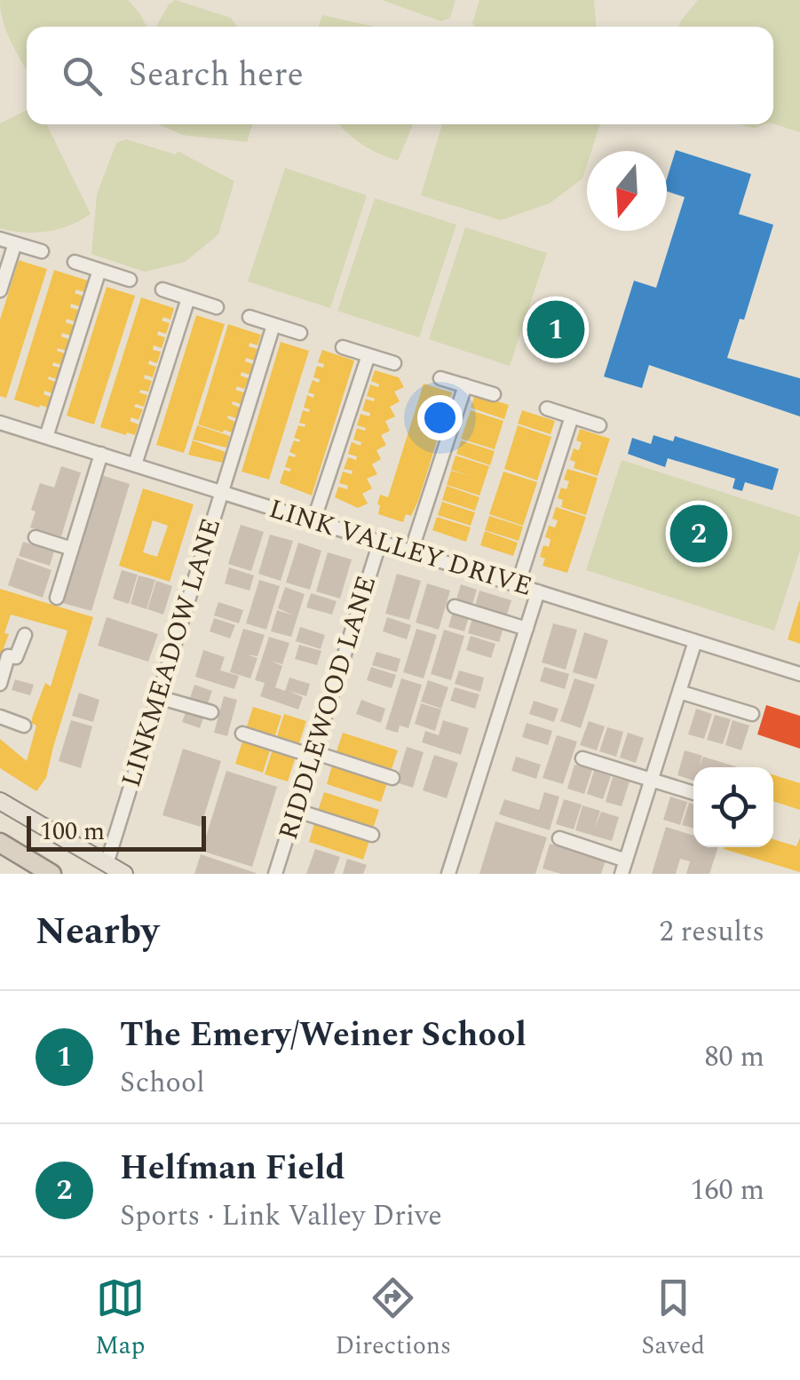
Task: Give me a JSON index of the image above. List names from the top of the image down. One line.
{"streets":{"street":["LINK VALLEY DRIVE","LINKMEADOW LANE","RIDDLEWOOD LANE"]},"crossings":[["LINK VALLEY DRIVE","LINKMEADOW LANE"],["LINK VALLEY DRIVE","RIDDLEWOOD LANE"]],"scale_bar":"100 m","north":"bottom","page":{"search":"Search here","pins":["1","2"],"scale":"100 m","heading":["Nearby","2 results"],"list":[{"mark":"1","name":"The Emery/Weiner School","note":"School","value":"80 m"},{"mark":"2","name":"Helfman Field","note":"Sports · Link Valley Drive","value":"160 m"}],"nav":["Map","Directions","Saved"]}}
